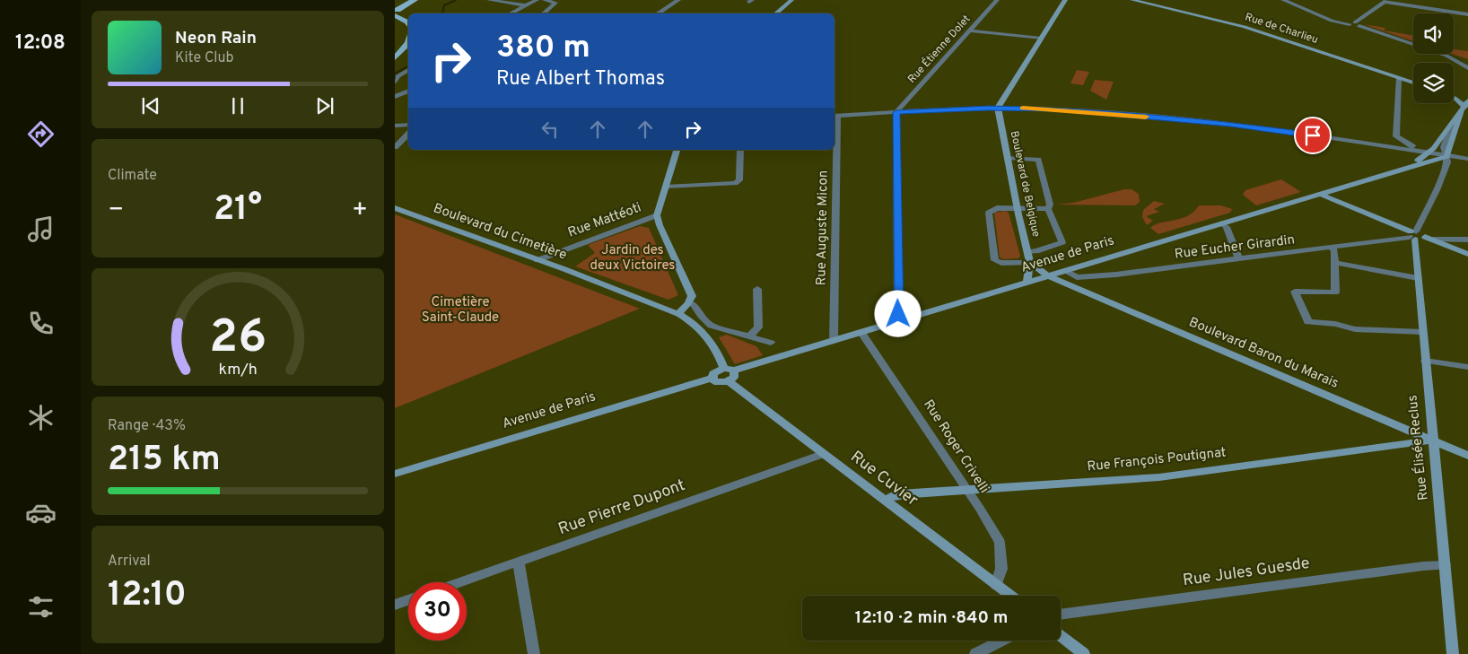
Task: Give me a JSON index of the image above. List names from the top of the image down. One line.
{"streets":{"street":["Rue de Charlieu","Rue Étienne Dolet","Boulevard de Belgique","Rue Mattéoti","Rue Auguste Micon","Boulevard du Cimetière","Rue Eucher Girardin","Avenue de Paris","Boulevard Baron du Marais","Rue Roger Crivelli","Rue Élisée Reclus","Rue François Poutignat","Rue Cuvier","Rue Pierre Dupont","Rue Jules Guesde"]},"crossings":[["Rue Mattéoti","Boulevard du Cimetière"],["Rue Auguste Micon","Avenue de Paris"],["Boulevard du Cimetière","Avenue de Paris"],["Rue Eucher Girardin","Boulevard Baron du Marais"],["Rue Eucher Girardin","Rue Élisée Reclus"],["Avenue de Paris","Boulevard Baron du Marais"],["Avenue de Paris","Rue Roger Crivelli"],["Boulevard Baron du Marais","Rue Élisée Reclus"],["Boulevard Baron du Marais","Rue François Poutignat"],["Rue Roger Crivelli","Rue François Poutignat"],["Rue Roger Crivelli","Rue Cuvier"],["Rue Élisée Reclus","Rue François Poutignat"],["Rue Élisée Reclus","Rue Jules Guesde"],["Rue François Poutignat","Rue Cuvier"],["Rue Cuvier","Rue Pierre Dupont"]],"parks":["Jardin des deux Victoires","Cimetière Saint-Claude"],"page":{"tabs":"12:08","turn":["380 m","Rue Albert Thomas"],"song":["Neon Rain","Kite Club"],"tile":["Climate",["Range · 43%","215 km"],["Arrival","12:10"]],"heat":["−","21°","+"],"limit":"30","trip":"12:10 · 2 min · 840 m","gauge":["26","km/h"]}}
